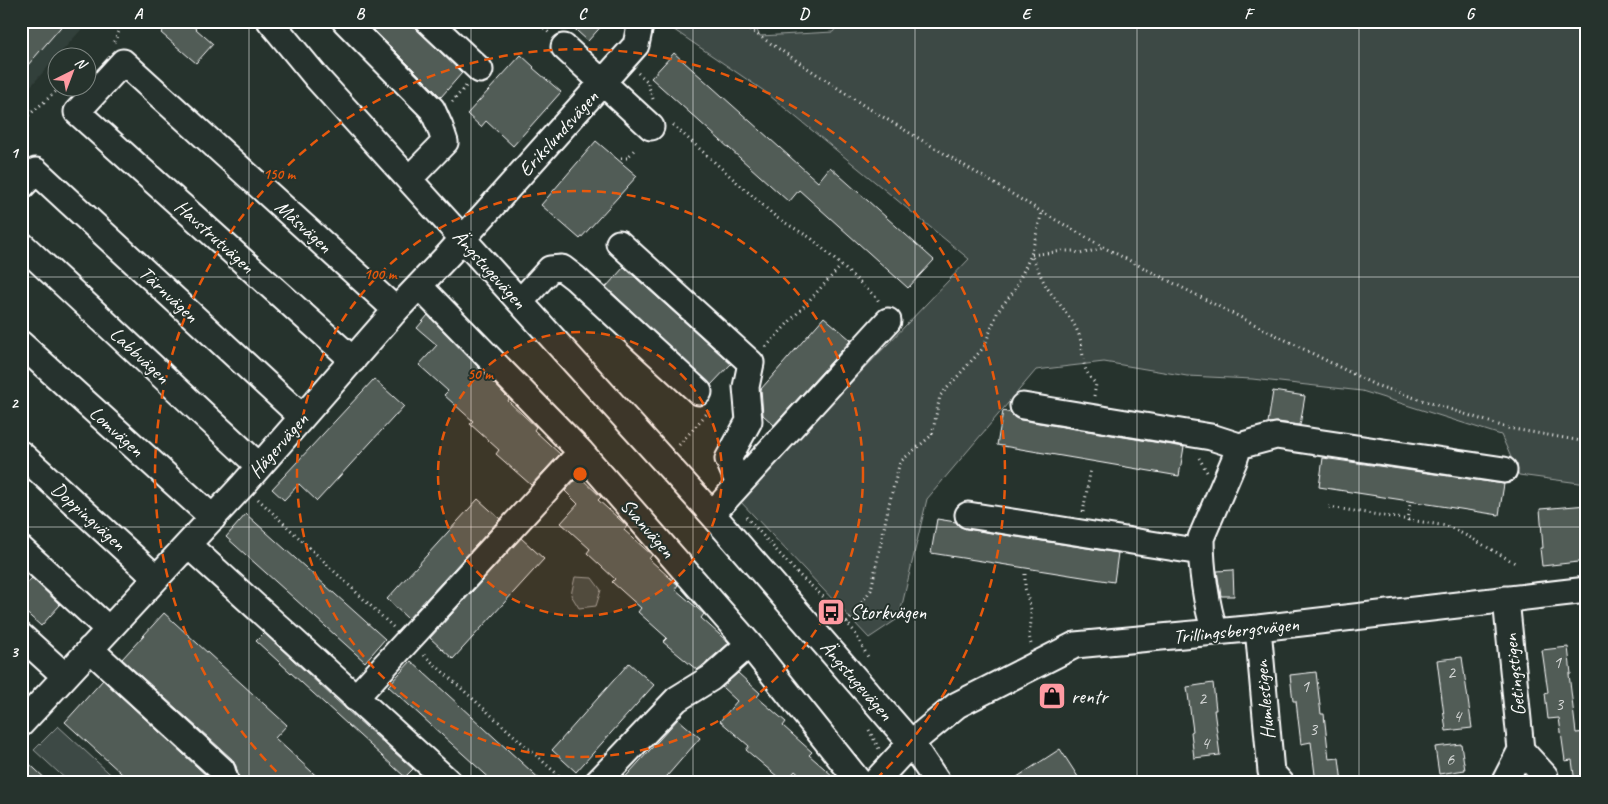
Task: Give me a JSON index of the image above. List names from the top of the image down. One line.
{"streets":{"street":["Erikslundsvägen","Måsvägen","Havstrutvägen","Ängstugevägen","Tärnvägen","Labbvägen","Lomvägen","Hägervägen","Doppingvägen","Svanvägen","Trillingsbergsvägen","Getingstigen","Humlestigen"]},"crossings":[["Erikslundsvägen","Ängstugevägen"],["Erikslundsvägen","Hägervägen"],["Måsvägen","Havstrutvägen"],["Måsvägen","Hägervägen"],["Havstrutvägen","Hägervägen"],["Ängstugevägen","Hägervägen"],["Ängstugevägen","Trillingsbergsvägen"],["Tärnvägen","Hägervägen"],["Labbvägen","Hägervägen"],["Lomvägen","Hägervägen"],["Hägervägen","Doppingvägen"],["Hägervägen","Svanvägen"],["Trillingsbergsvägen","Getingstigen"],["Trillingsbergsvägen","Humlestigen"]],"places":{"bus stop":["Storkvägen"],"shop":["rentr"]},"house_numbers":["1","2","1","2","3","4","3","4","6"],"north":"top right","grid":{"columns":["A","B","C","D","E","F","G"],"rows":["1","2","3"]},"rings":["150 m","100 m","50 m"]}
